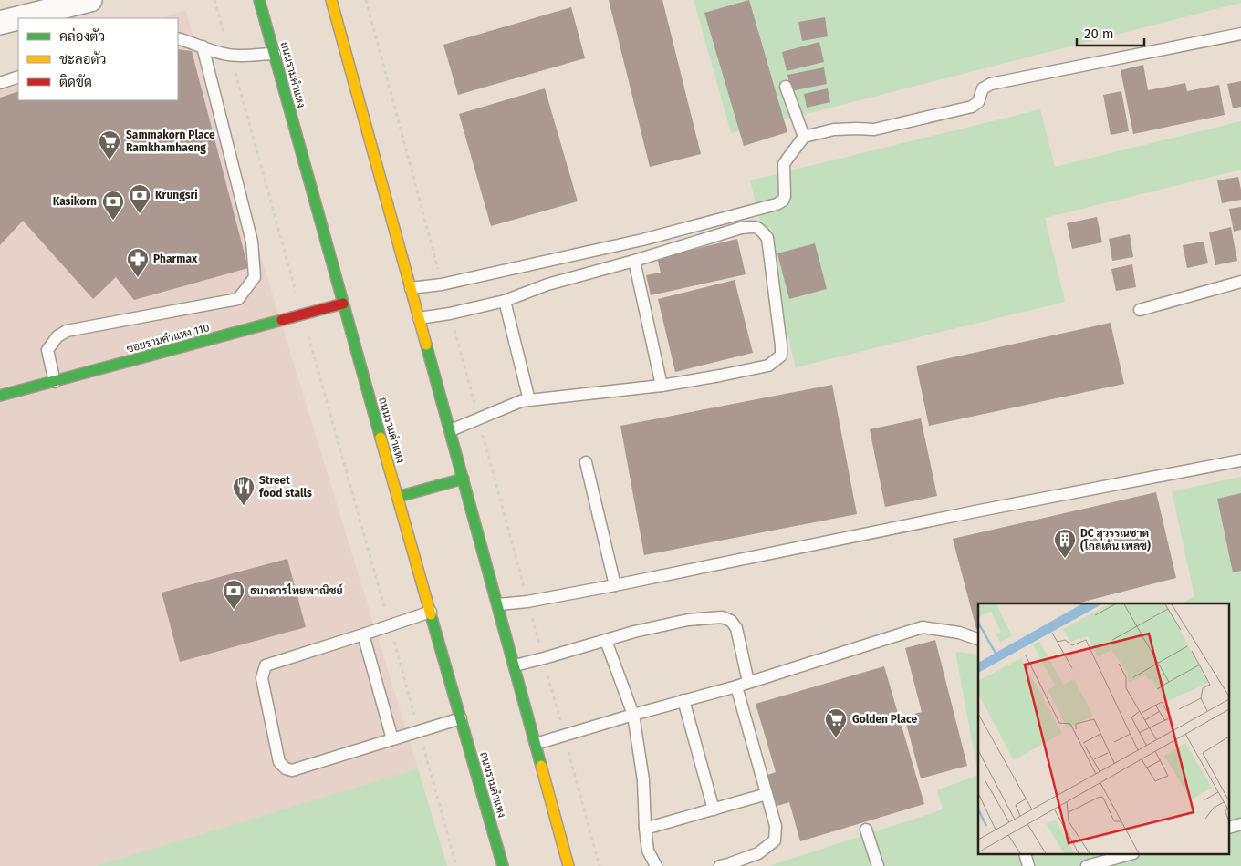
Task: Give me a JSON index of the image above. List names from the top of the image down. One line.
{"streets":{"main road":["ถนนรามคำแหง","ซอยรามคำแหง 110"]},"crossings":[["ถนนรามคำแหง","ซอยรามคำแหง 110"]],"places":{"supermarket":["Sammakorn Place Ramkhamhaeng","Golden Place"],"bank":["Krungsri","Kasikorn","ธนาคารไทยพาณิชย์"],"pharmacy":["Pharmax"],"restaurant":["Street food stalls"],"building":["DC สุวรรณชาด (โกลเด้น เพลซ)"]},"legend":["คล่องตัว","ชะลอตัว","ติดขัด"],"scale_bar":"20 m"}
